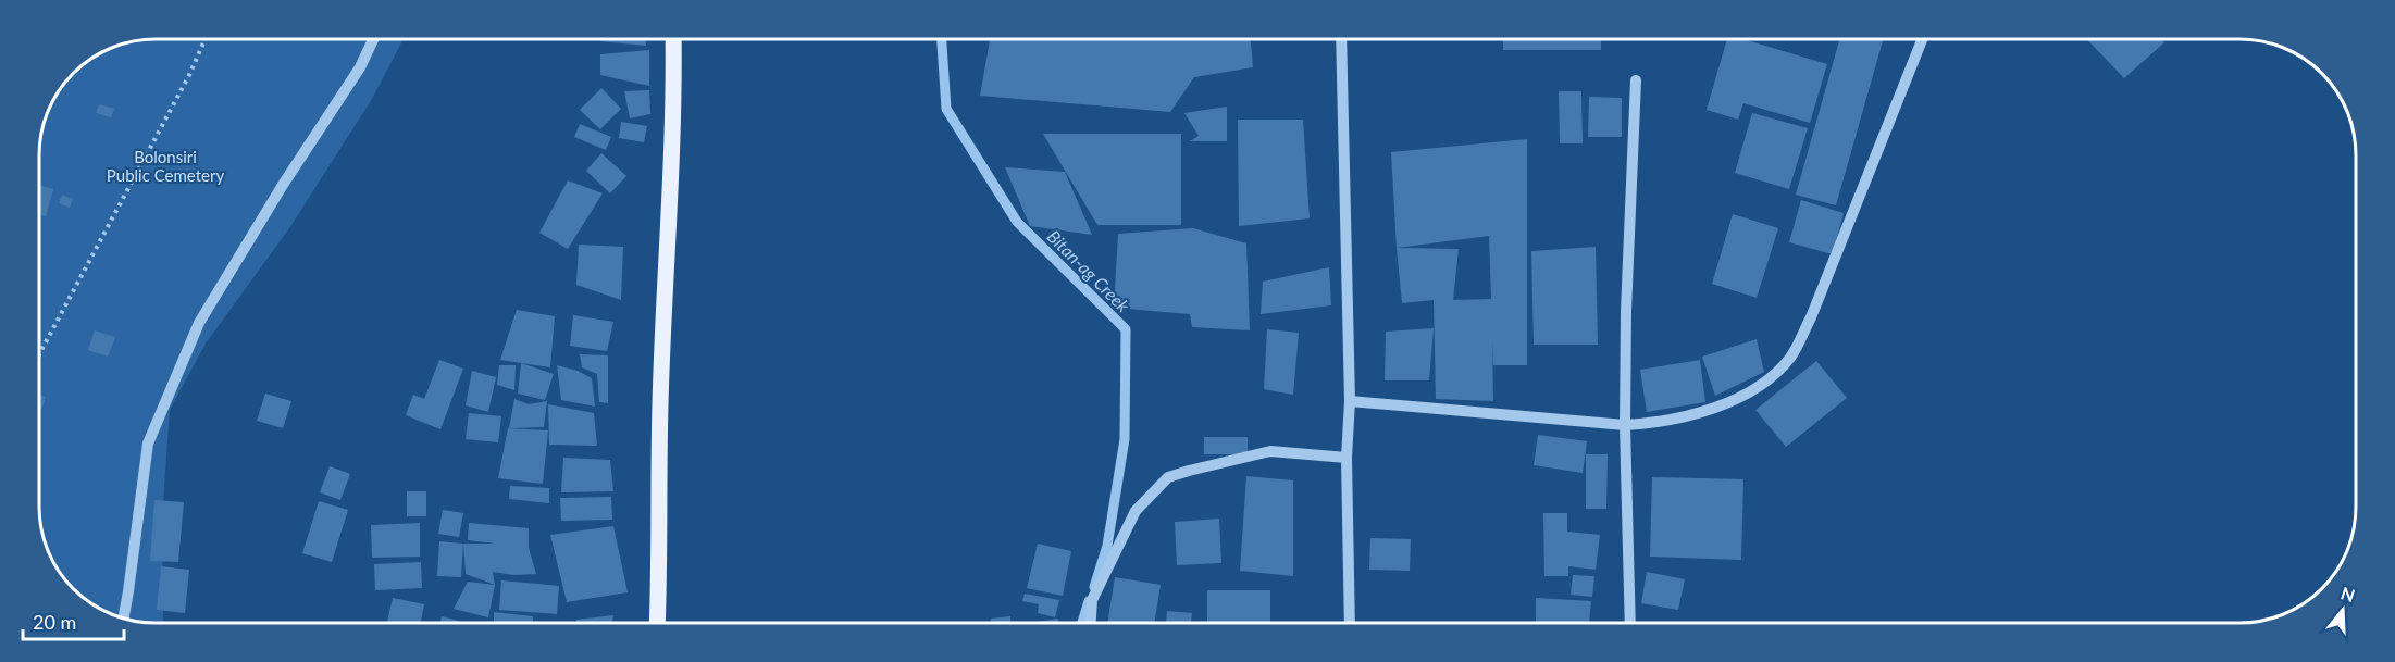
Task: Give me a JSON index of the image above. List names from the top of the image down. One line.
{"water":["Bitan-ag Creek"],"parks":["Bolonsiri Public Cemetery"],"scale_bar":"20 m","north":"top"}
